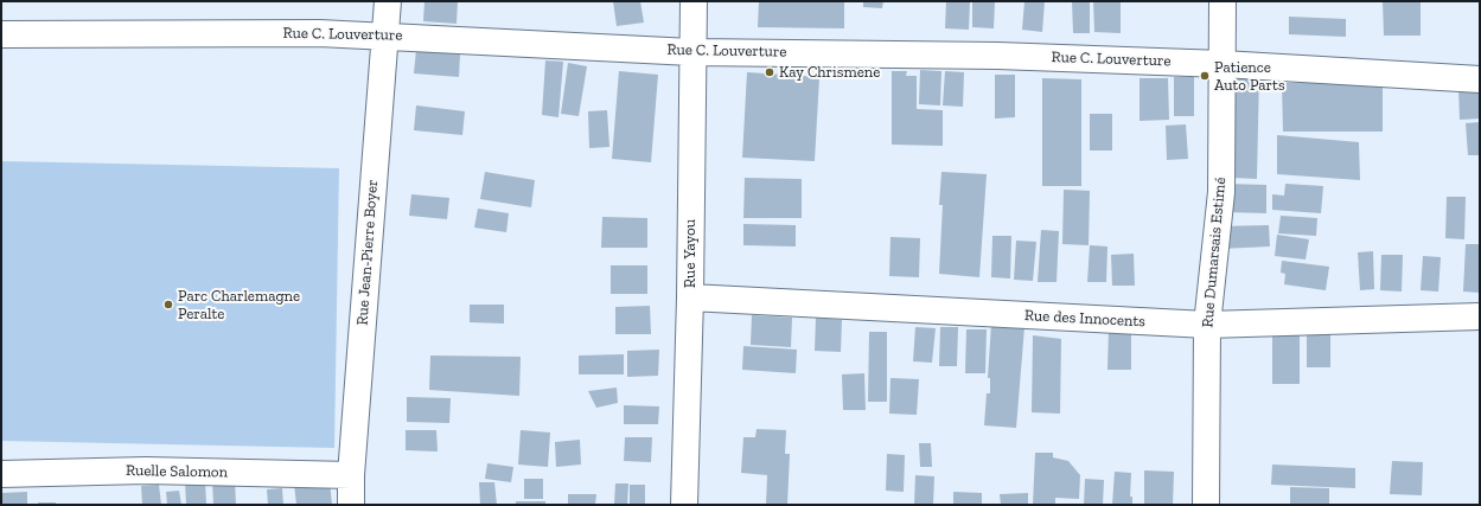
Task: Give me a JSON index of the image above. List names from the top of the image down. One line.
{"streets":{"street":["Rue C. Louverture","Rue Jean-Pierre Boyer","Rue Dumarsais Estimé","Rue Yayou","Rue des Innocents","Ruelle Salomon"]},"crossings":[["Rue C. Louverture","Rue Jean-Pierre Boyer"],["Rue C. Louverture","Rue Dumarsais Estimé"],["Rue C. Louverture","Rue Yayou"],["Rue Jean-Pierre Boyer","Ruelle Salomon"],["Rue Dumarsais Estimé","Rue des Innocents"],["Rue Yayou","Rue des Innocents"]],"places":["Kay Chrismene","Patience Auto Parts","Parc Charlemagne Peralte"]}
